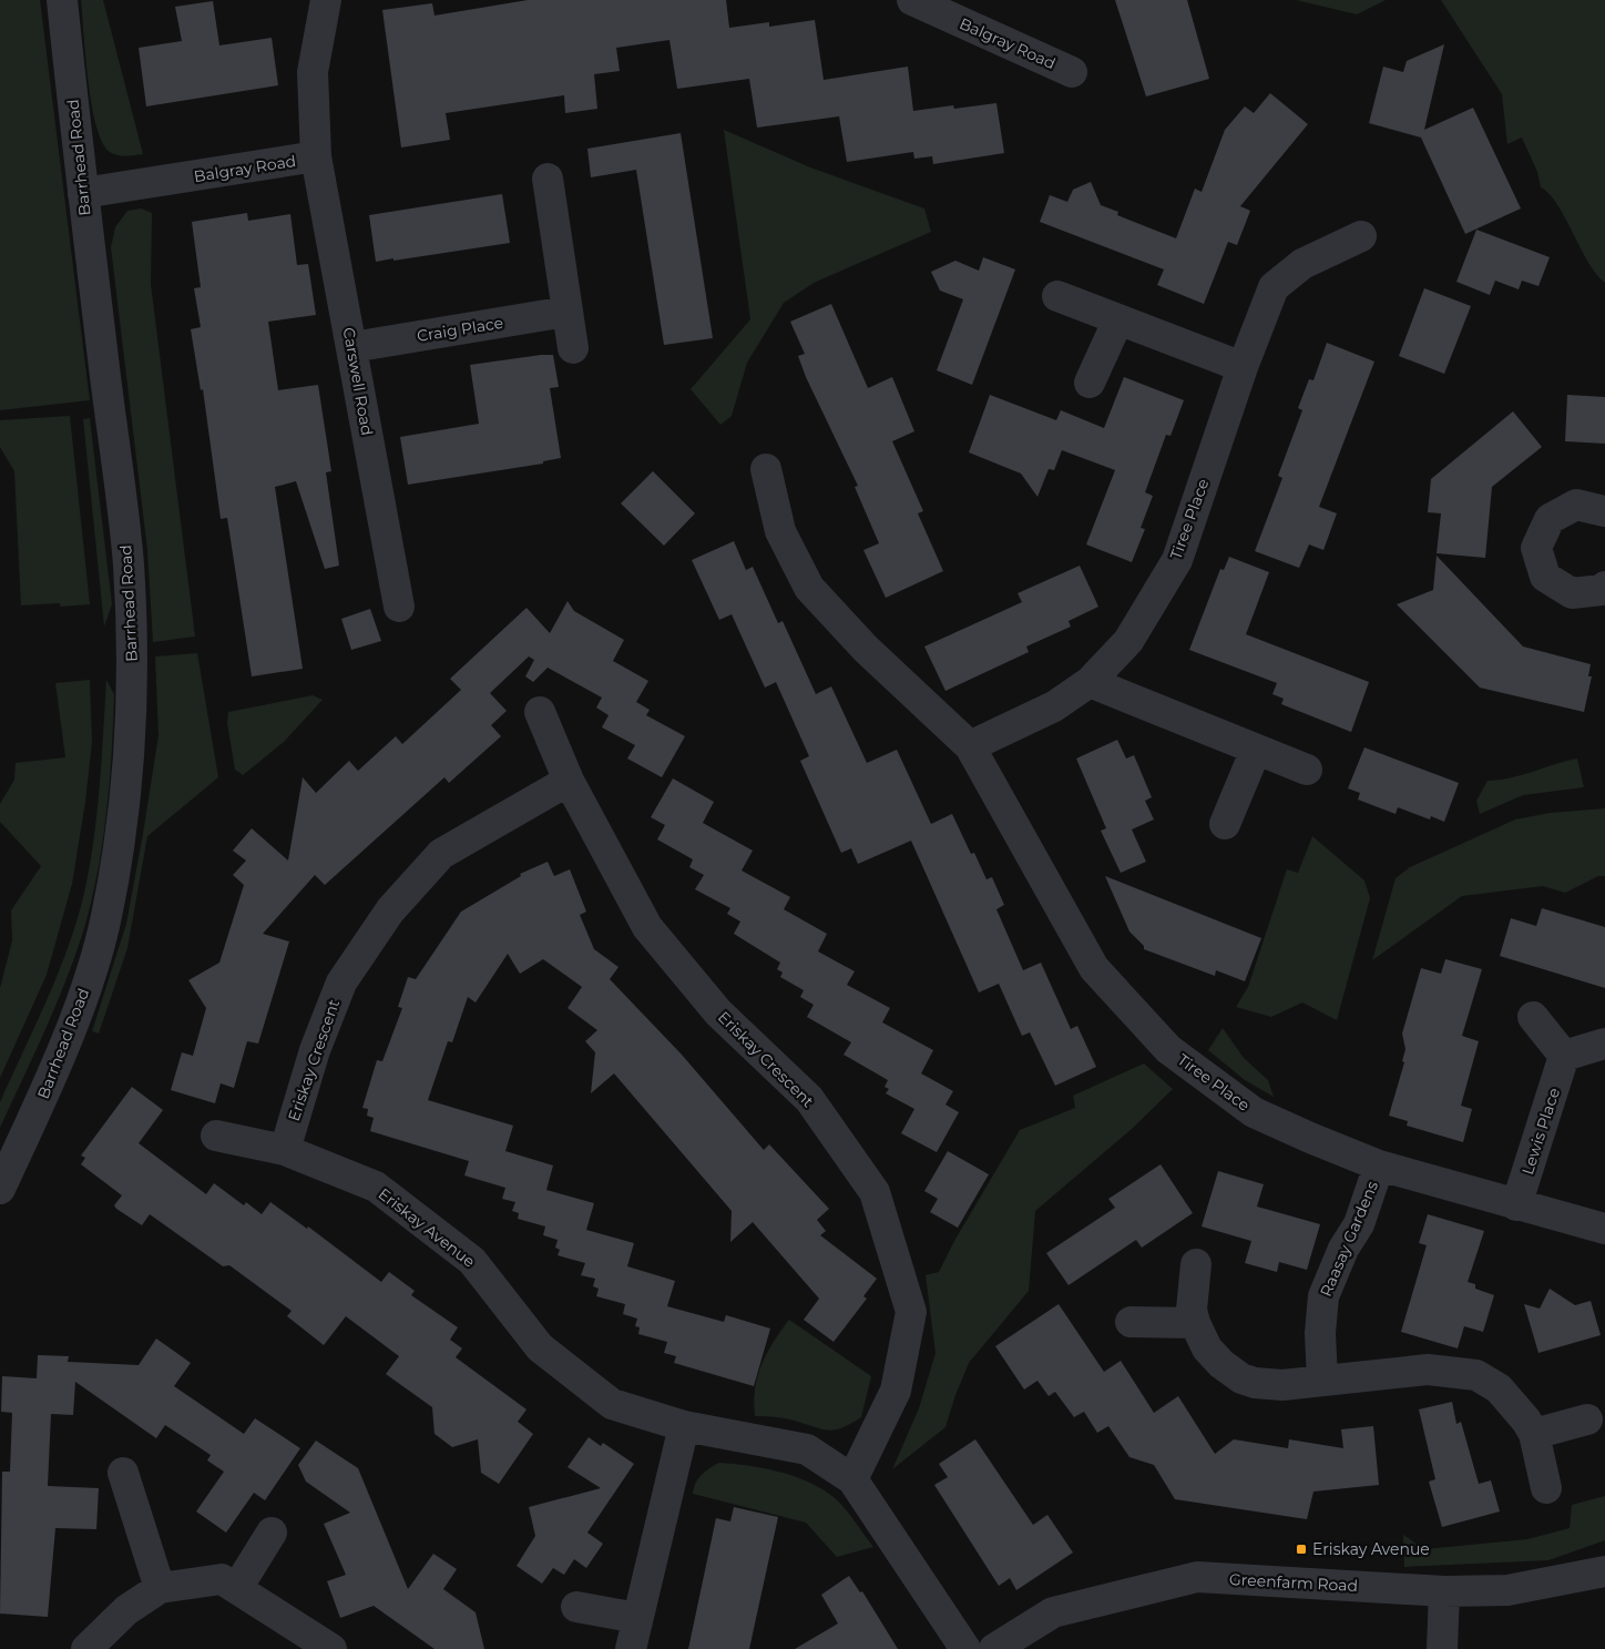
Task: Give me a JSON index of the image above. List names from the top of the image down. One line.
{"streets":{"street":["Balgray Road","Barrhead Road","Craig Place","Carswell Road","Tiree Place","Eriskay Crescent","Lewis Place","Eriskay Avenue","Raasay Gardens","Greenfarm Road"]},"crossings":[["Balgray Road","Barrhead Road"],["Balgray Road","Carswell Road"],["Craig Place","Carswell Road"],["Tiree Place","Lewis Place"],["Tiree Place","Raasay Gardens"],["Eriskay Crescent","Eriskay Avenue"]],"places":{"transit":["Eriskay Avenue"]}}
